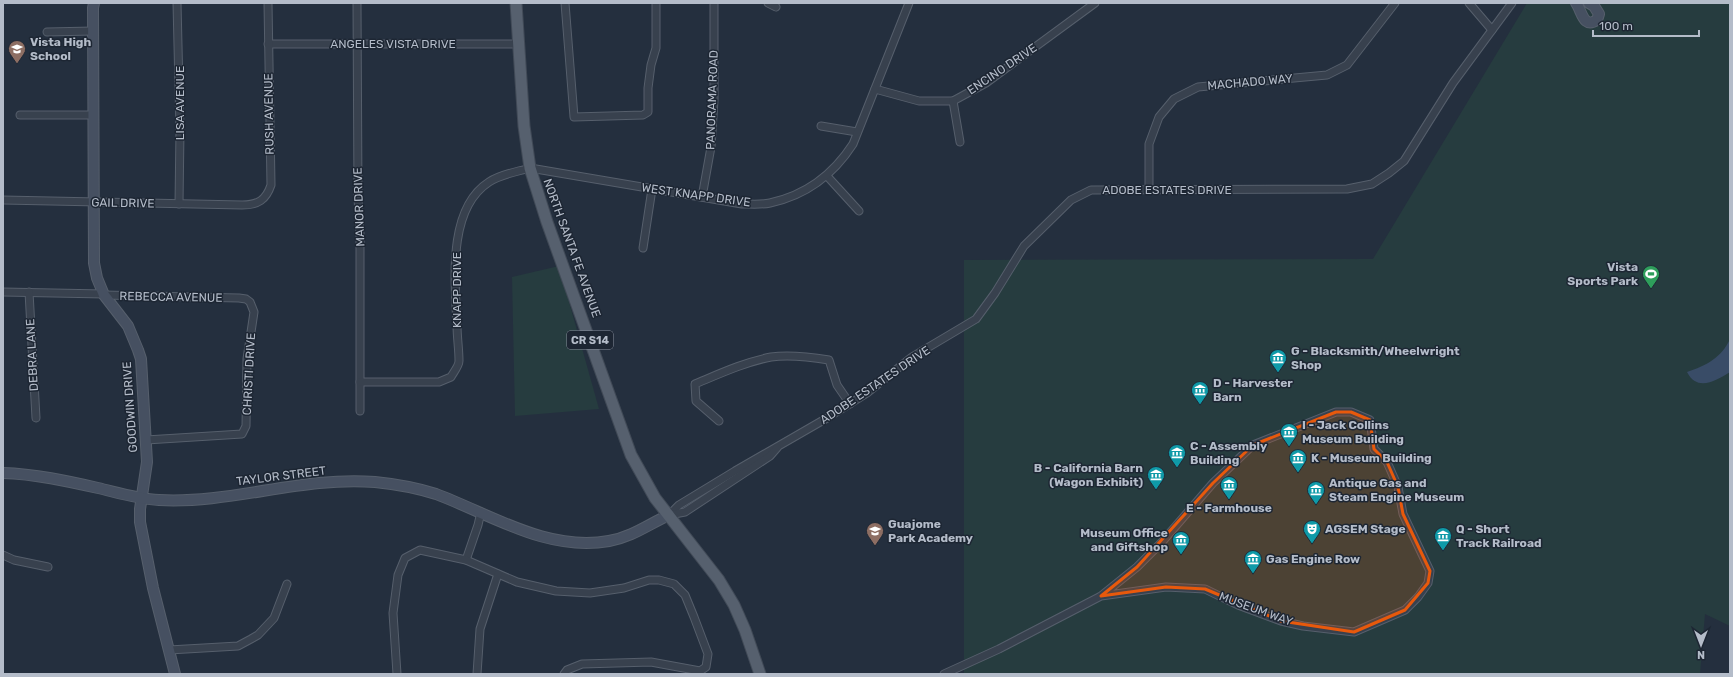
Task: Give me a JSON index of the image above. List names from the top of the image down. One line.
{"streets":{"main road":["NORTH SANTA FE AVENUE","CR S14"],"street":["ANGELES VISTA DRIVE","ENCINO DRIVE","MACHADO WAY","PANORAMA ROAD","LISA AVENUE","RUSH AVENUE","ADOBE ESTATES DRIVE","WEST KNAPP DRIVE","GAIL DRIVE","MANOR DRIVE","KNAPP DRIVE","REBECCA AVENUE","DEBRA LANE","CHRISTI DRIVE","GOODWIN DRIVE","TAYLOR STREET","MUSEUM WAY"]},"crossings":[["ANGELES VISTA DRIVE","RUSH AVENUE"],["ANGELES VISTA DRIVE","MANOR DRIVE"],["ANGELES VISTA DRIVE","NORTH SANTA FE AVENUE"],["ENCINO DRIVE","WEST KNAPP DRIVE"],["MACHADO WAY","ADOBE ESTATES DRIVE"],["PANORAMA ROAD","WEST KNAPP DRIVE"],["LISA AVENUE","GAIL DRIVE"],["RUSH AVENUE","GAIL DRIVE"],["ADOBE ESTATES DRIVE","NORTH SANTA FE AVENUE"],["ADOBE ESTATES DRIVE","TAYLOR STREET"],["WEST KNAPP DRIVE","NORTH SANTA FE AVENUE"],["WEST KNAPP DRIVE","KNAPP DRIVE"],["GAIL DRIVE","GOODWIN DRIVE"],["MANOR DRIVE","KNAPP DRIVE"],["NORTH SANTA FE AVENUE","KNAPP DRIVE"],["NORTH SANTA FE AVENUE","TAYLOR STREET"],["REBECCA AVENUE","DEBRA LANE"],["REBECCA AVENUE","CHRISTI DRIVE"],["REBECCA AVENUE","GOODWIN DRIVE"],["CHRISTI DRIVE","GOODWIN DRIVE"],["GOODWIN DRIVE","TAYLOR STREET"]],"places":{"school or university":["Vista High School","Guajome Park Academy"],"sports":["Vista Sports Park"],"museum":["G - Blacksmith/Wheelwright Shop","D - Harvester Barn","I - Jack Collins Museum Building","C - Assembly Building","K - Museum Building","B - California Barn (Wagon Exhibit)","E - Farmhouse","Antique Gas and Steam Engine Museum","Q - Short Track Railroad","Museum Office and Giftshop","Gas Engine Row"],"theatre":["AGSEM Stage"]},"scale_bar":"100 m","north":"bottom"}
